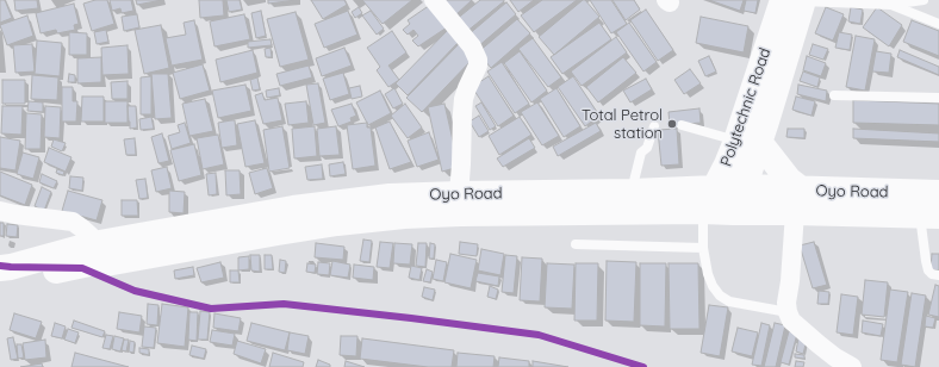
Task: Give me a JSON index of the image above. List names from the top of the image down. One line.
{"streets":{"main road":["Polytechnic Road","Oyo Road"]},"crossings":[["Polytechnic Road","Oyo Road"]],"places":["Total Petrol station"]}
